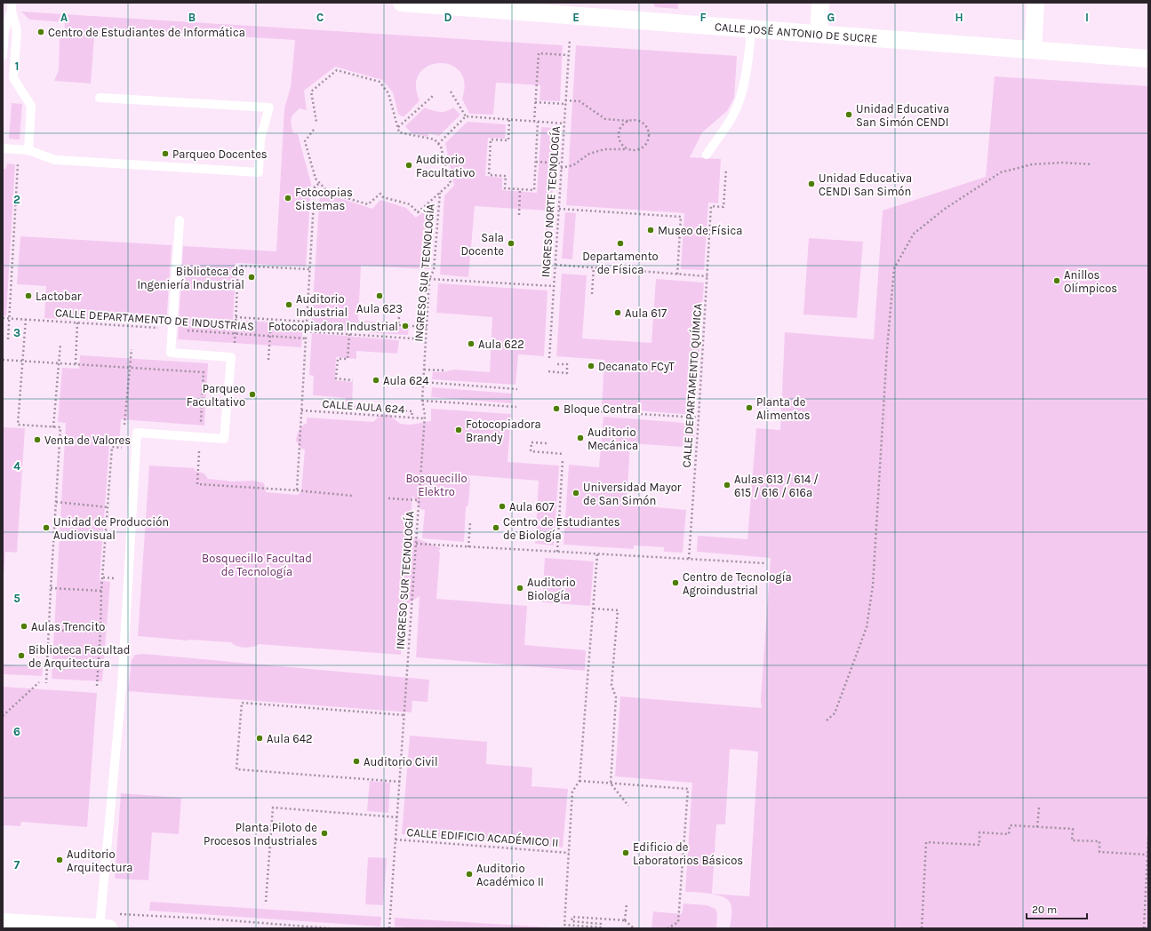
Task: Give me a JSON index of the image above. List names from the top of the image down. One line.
{"streets":{"street":["CALLE JOSÉ ANTONIO DE SUCRE"],"path":["INGRESO NORTE TECNOLOGÍA","INGRESO SUR TECNOLOGÍA","CALLE DEPARTAMENTO DE INDUSTRIAS","CALLE DEPARTAMENTO QUÍMICA","CALLE AULA 624","CALLE EDIFICIO ACADÉMICO II"]},"crossings":[["INGRESO SUR TECNOLOGÍA","CALLE AULA 624"],["INGRESO SUR TECNOLOGÍA","CALLE EDIFICIO ACADÉMICO II"]],"parks":["Bosquecillo Elektro","Bosquecillo Facultad de Tecnología"],"places":["Centro de Estudiantes de Informática","Unidad Educativa San Simón CENDI","Parqueo Docentes","Auditorio Facultativo","Unidad Educativa CENDI San Simón","Fotocopias Sistemas","Museo de Física","Sala Docente","Departamento de Física","Biblioteca de Ingeniería Industrial","Anillos Olímpicos","Lactobar","Aula 623","Auditorio Industrial","Aula 617","Fotocopiadora Industrial","Aula 622","Decanato FCyT","Aula 624","Parqueo Facultativo","Planta de Alimentos","Bloque Central","Fotocopiadora Brandy","Auditorio Mecánica","Venta de Valores","Aulas 613 / 614 / 615 / 616 / 616a","Universidad Mayor de San Simón","Aula 607","Unidad de Producción Audiovisual","Centro de Estudiantes de Biología","Centro de Tecnología Agroindustrial","Auditorio Biología","Aulas Trencito","Biblioteca Facultad de Arquitectura","Aula 642","Auditorio Civil","Planta Piloto de Procesos Industriales","Edificio de Laboratorios Básicos","Auditorio Arquitectura","Auditorio Académico II"],"scale_bar":"20 m","grid":{"columns":["A","B","C","D","E","F","G","H","I"],"rows":["1","2","3","4","5","6","7"]}}
